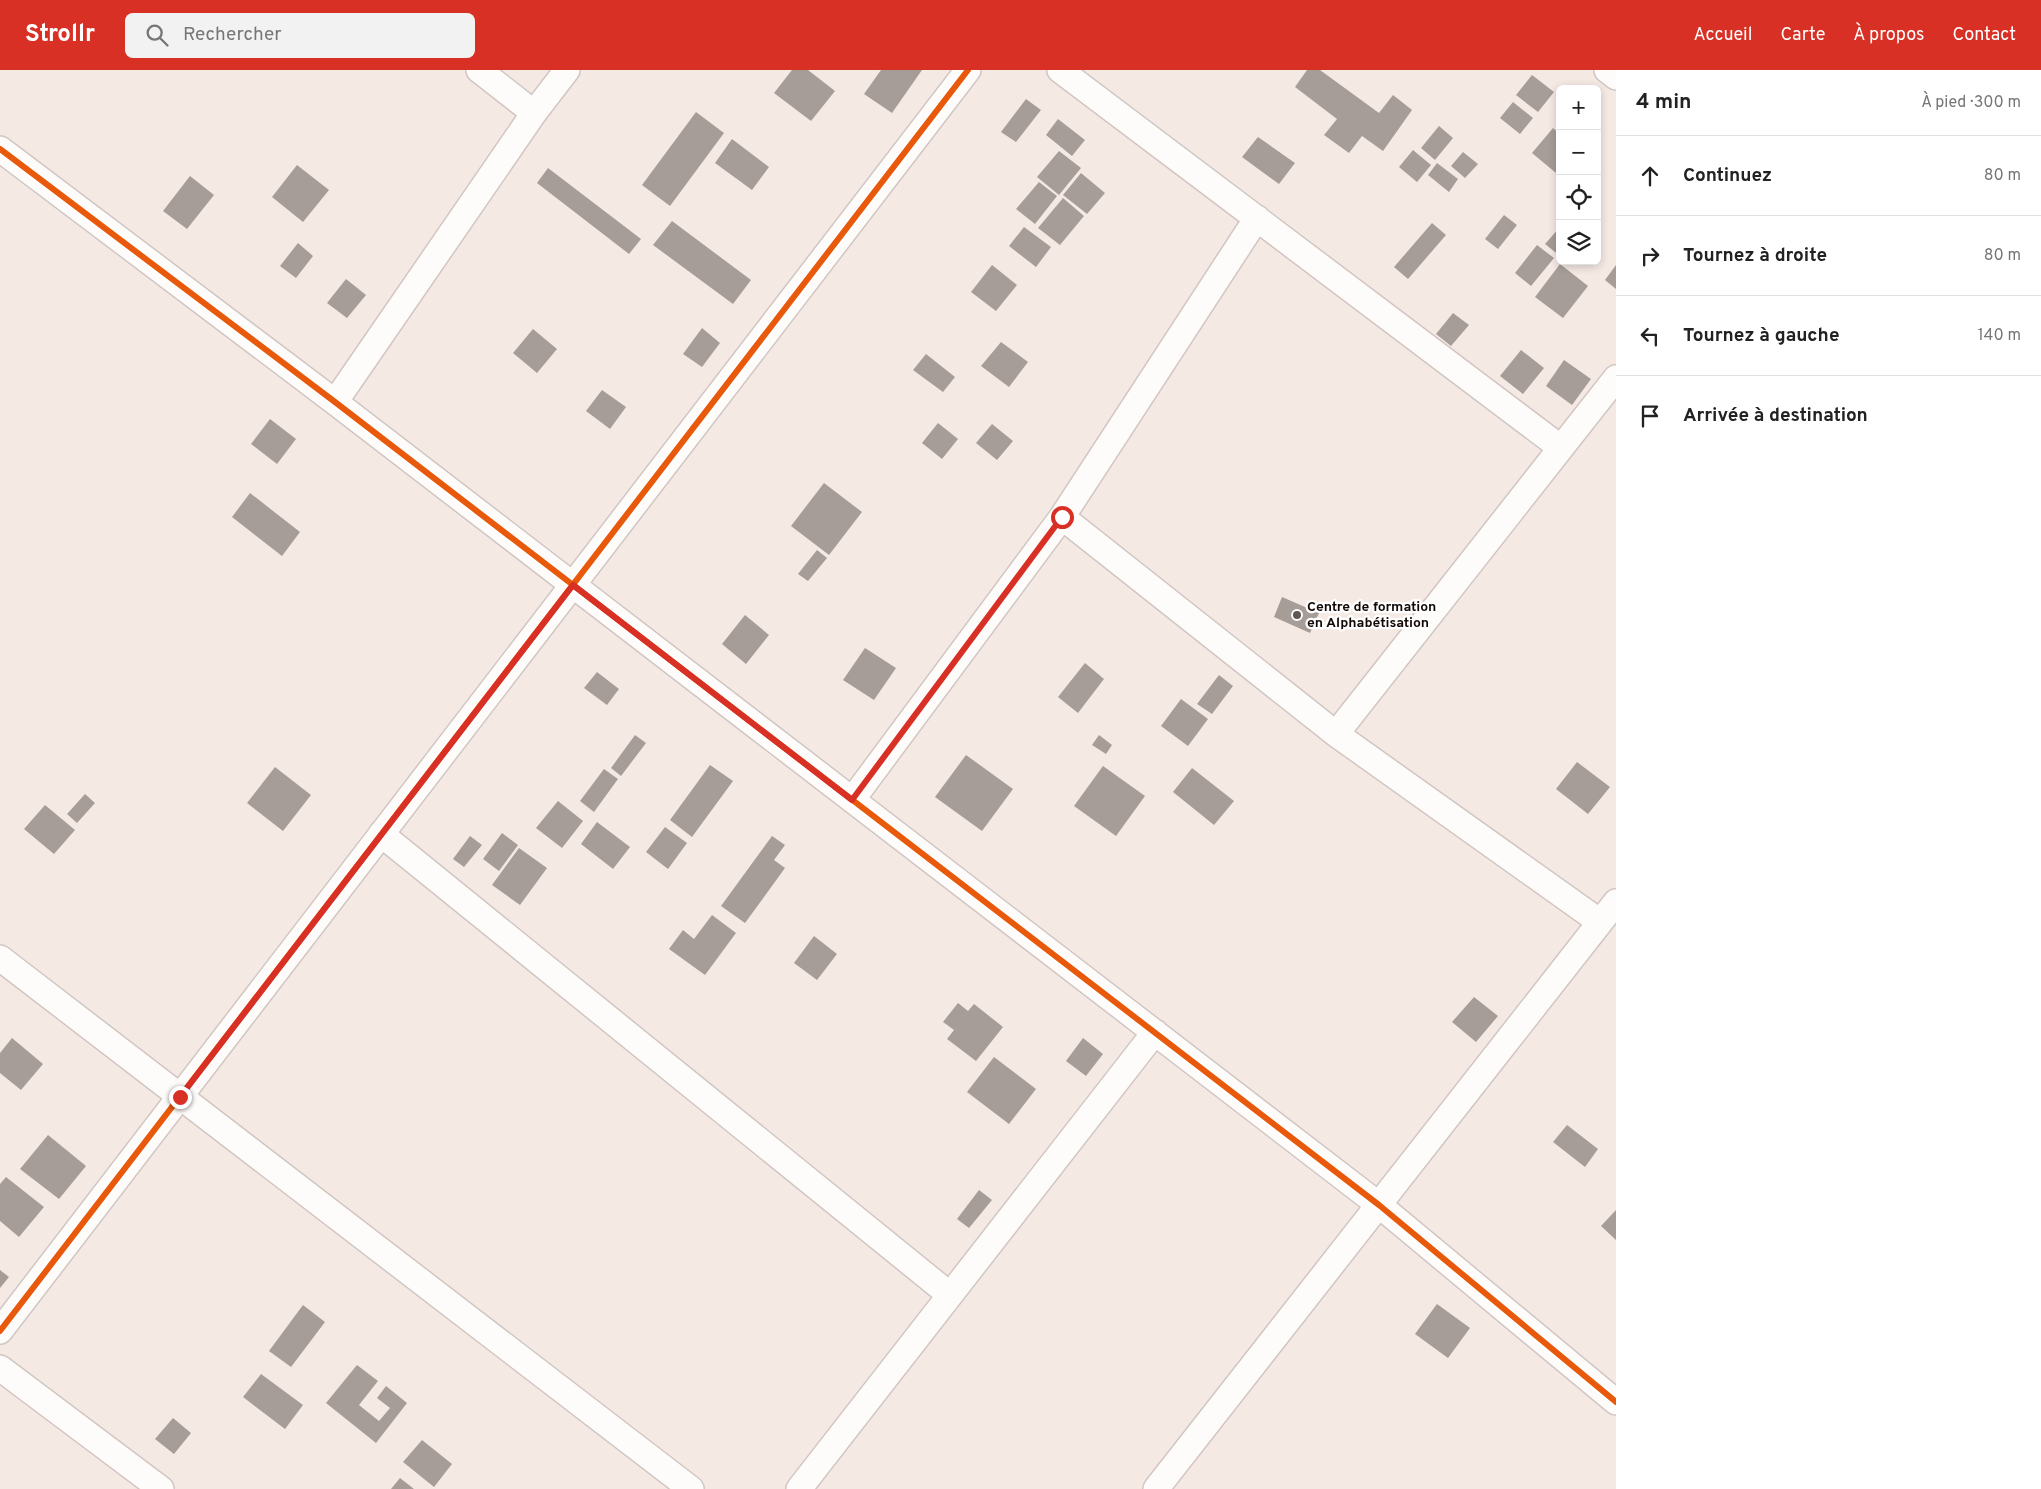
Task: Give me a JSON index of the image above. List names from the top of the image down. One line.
{"places":["Centre de formation en Alphabétisation"],"page":{"header":"Strollr","search":"Rechercher","nav":["Accueil","Carte","À propos","Contact"],"heading":["4 min","À pied · 300 m"],"map_buttons":["+","−"],"list":[["Continuez","80 m"],["Tournez à droite","80 m"],["Tournez à gauche","140 m"],"Arrivée à destination"]}}
